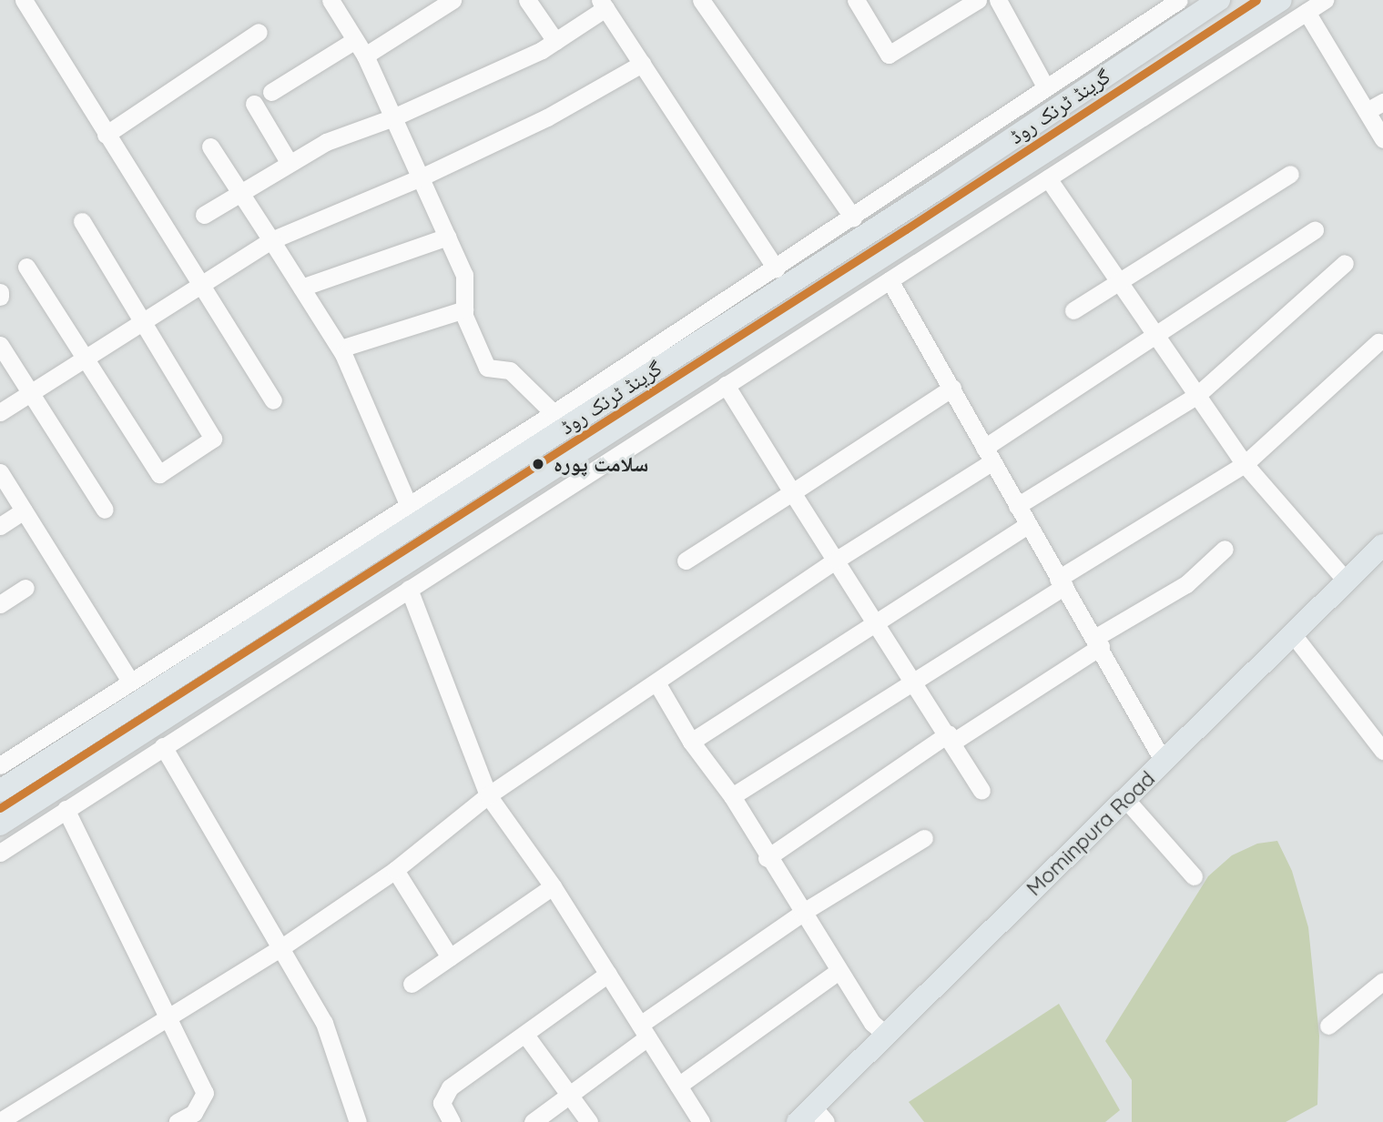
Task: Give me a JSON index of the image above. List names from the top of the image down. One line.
{"streets":{"main road":["گرینڈ ٹرنک روڈ","Mominpura Road"]},"places":["سلامت پورہ"]}
